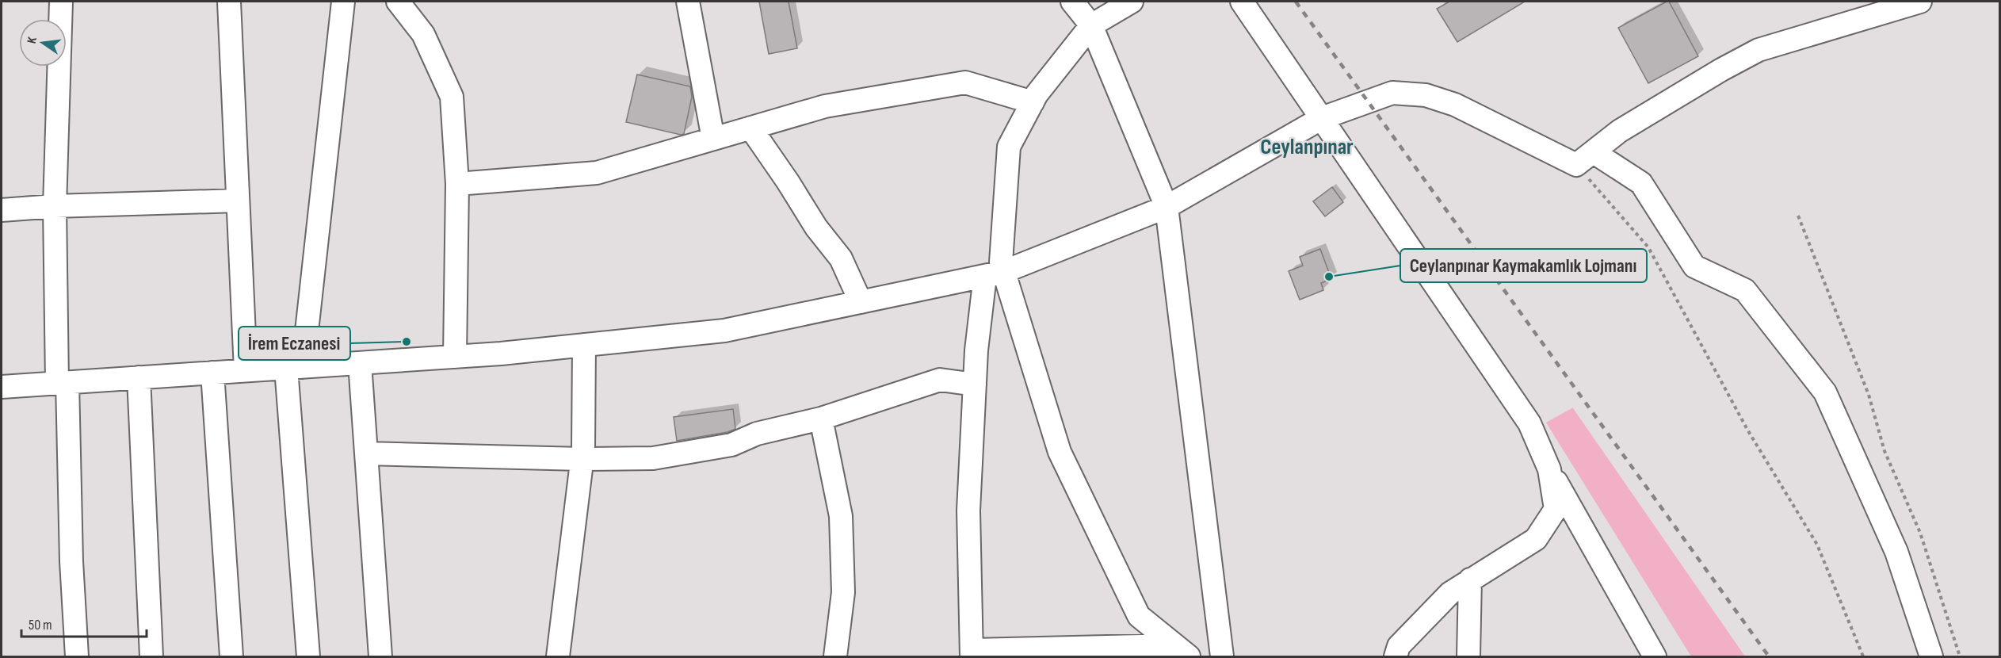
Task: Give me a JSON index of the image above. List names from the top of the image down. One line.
{"districts":["Ceylanpınar"],"places":["Ceylanpınar Kaymakamlık Lojmanı","İrem Eczanesi"],"scale_bar":"50 m","north":"left"}
